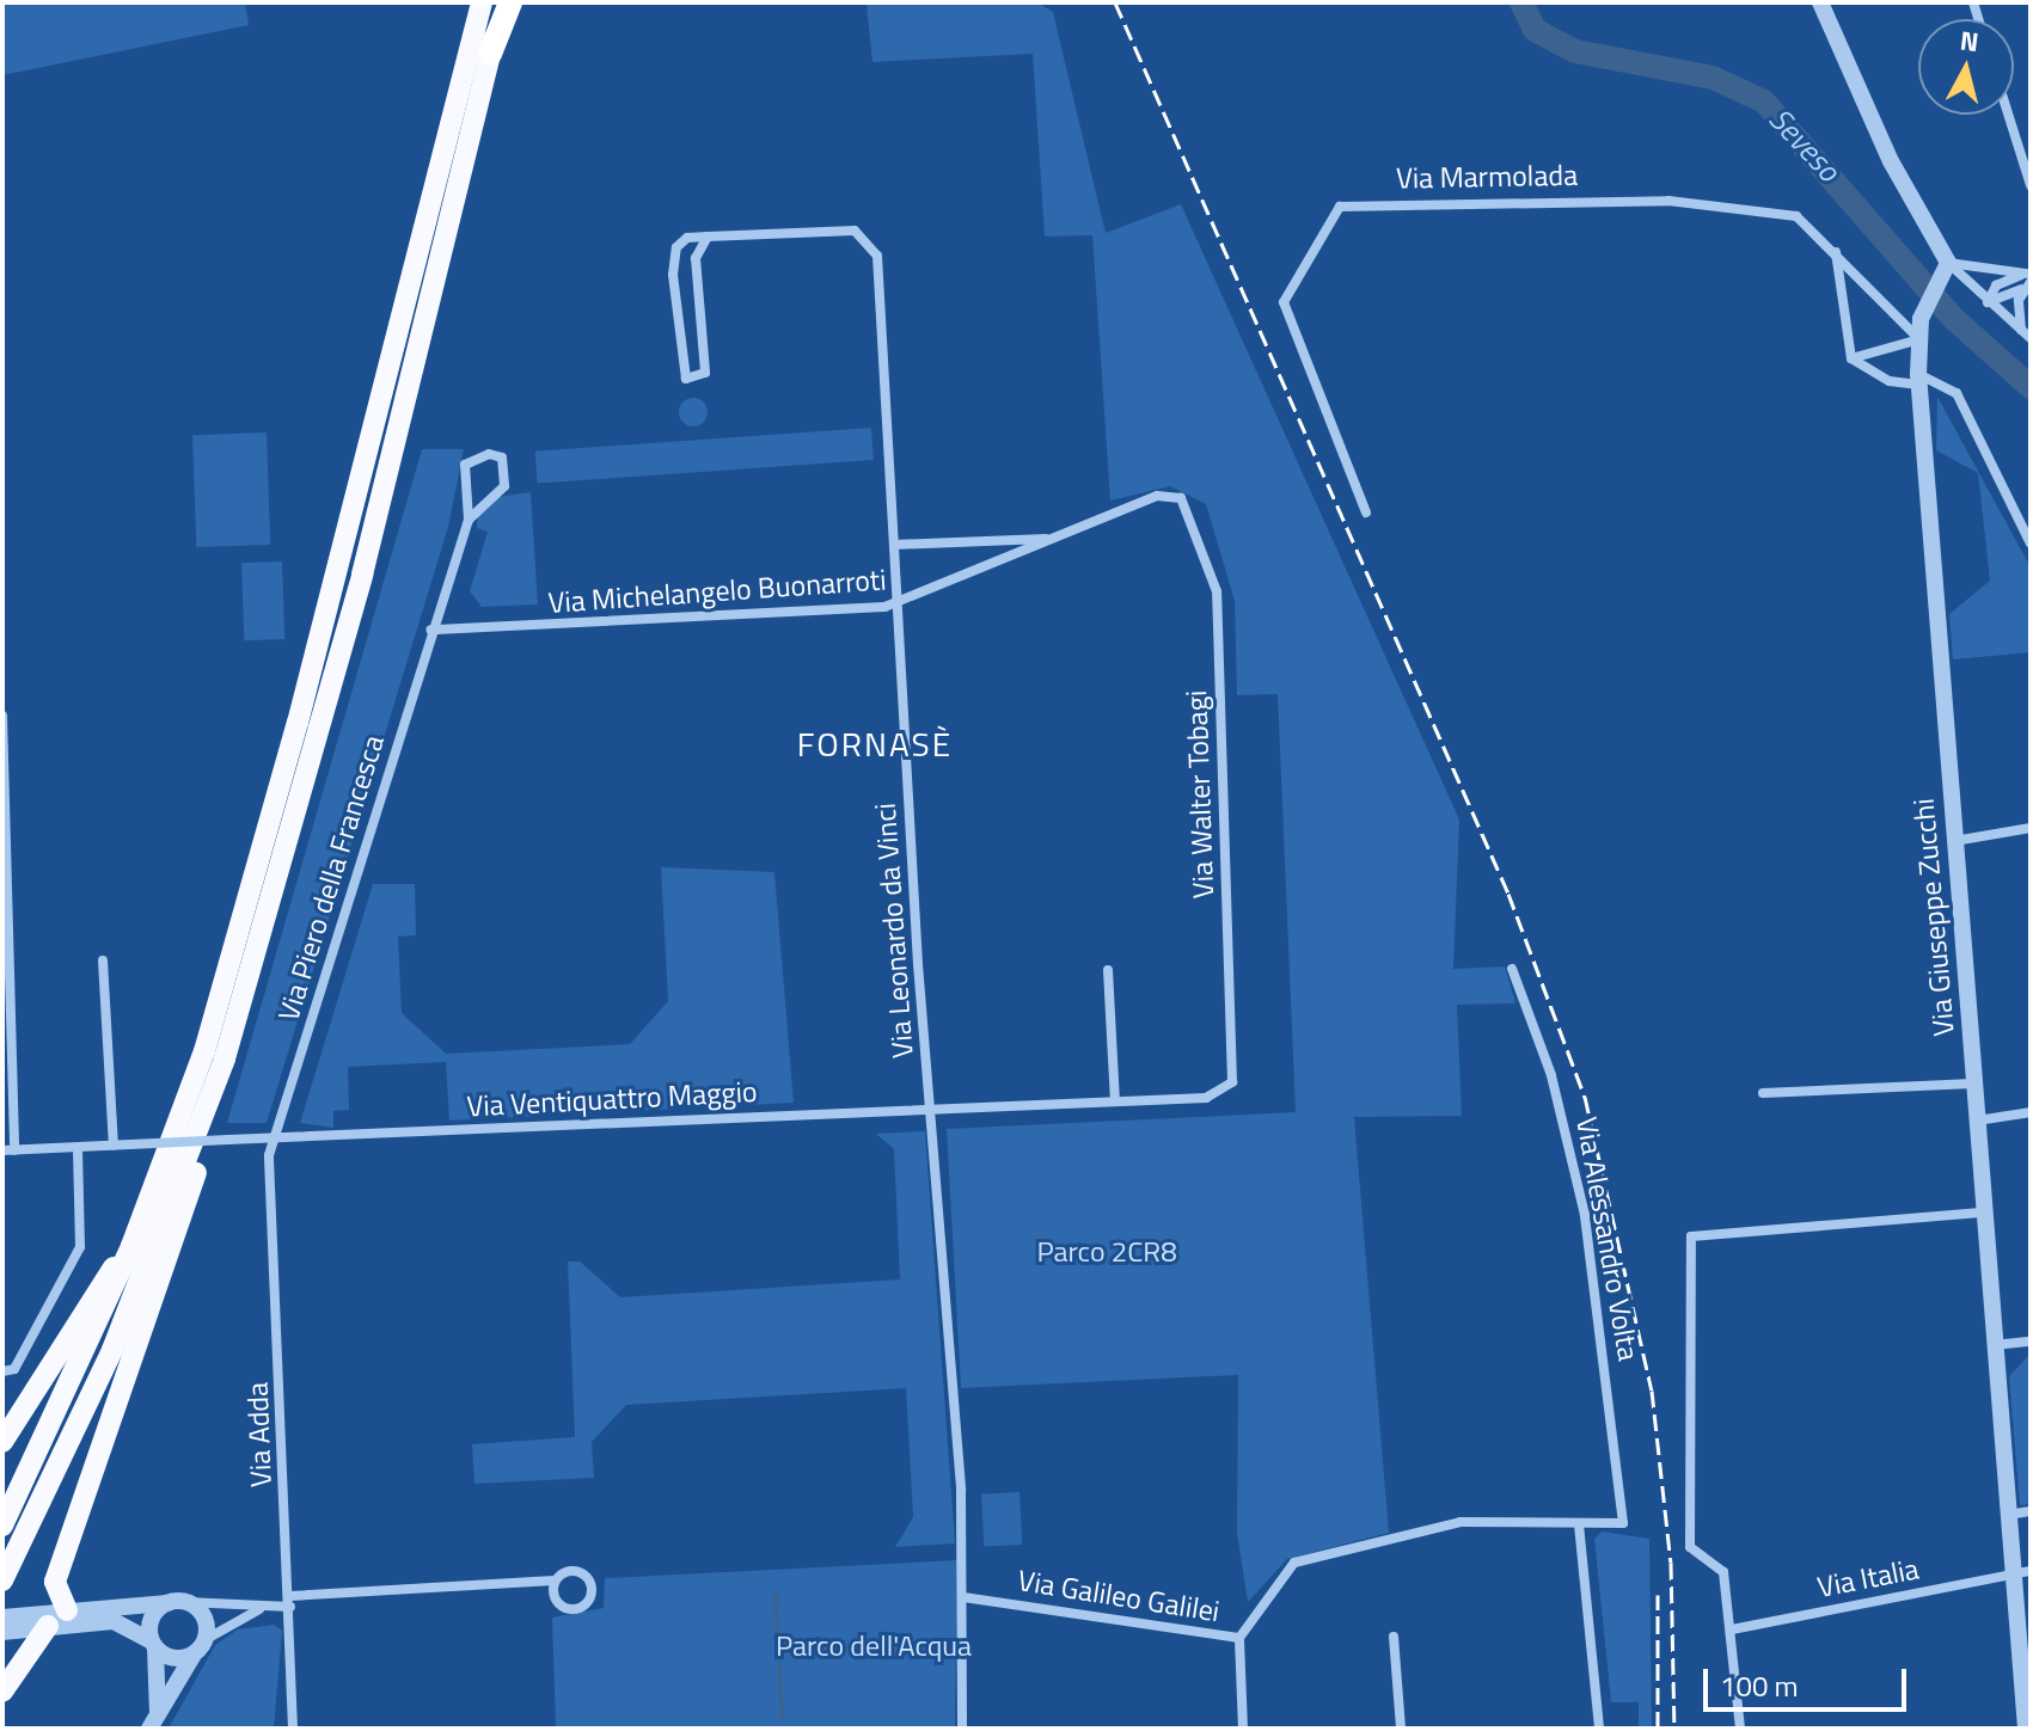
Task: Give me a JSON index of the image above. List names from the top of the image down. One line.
{"streets":{"street":["Via Marmolada","Via Michelangelo Buonarroti","Via Walter Tobagi","Via Piero della Francesca","Via Giuseppe Zucchi","Via Leonardo da Vinci","Via Ventiquattro Maggio","Via Alessandro Volta","Via Adda","Via Italia","Via Galileo Galilei"]},"crossings":[["Via Marmolada","Via Giuseppe Zucchi"],["Via Michelangelo Buonarroti","Via Walter Tobagi"],["Via Michelangelo Buonarroti","Via Piero della Francesca"],["Via Michelangelo Buonarroti","Via Leonardo da Vinci"],["Via Walter Tobagi","Via Ventiquattro Maggio"],["Via Piero della Francesca","Via Ventiquattro Maggio"],["Via Piero della Francesca","Via Adda"],["Via Giuseppe Zucchi","Via Italia"],["Via Leonardo da Vinci","Via Ventiquattro Maggio"],["Via Leonardo da Vinci","Via Galileo Galilei"],["Via Ventiquattro Maggio","Via Adda"],["Via Alessandro Volta","Via Galileo Galilei"]],"districts":["FORNASÈ"],"water":["Seveso"],"parks":["Parco 2CR8","Parco dell'Acqua"],"scale_bar":"100 m","north":"top"}
